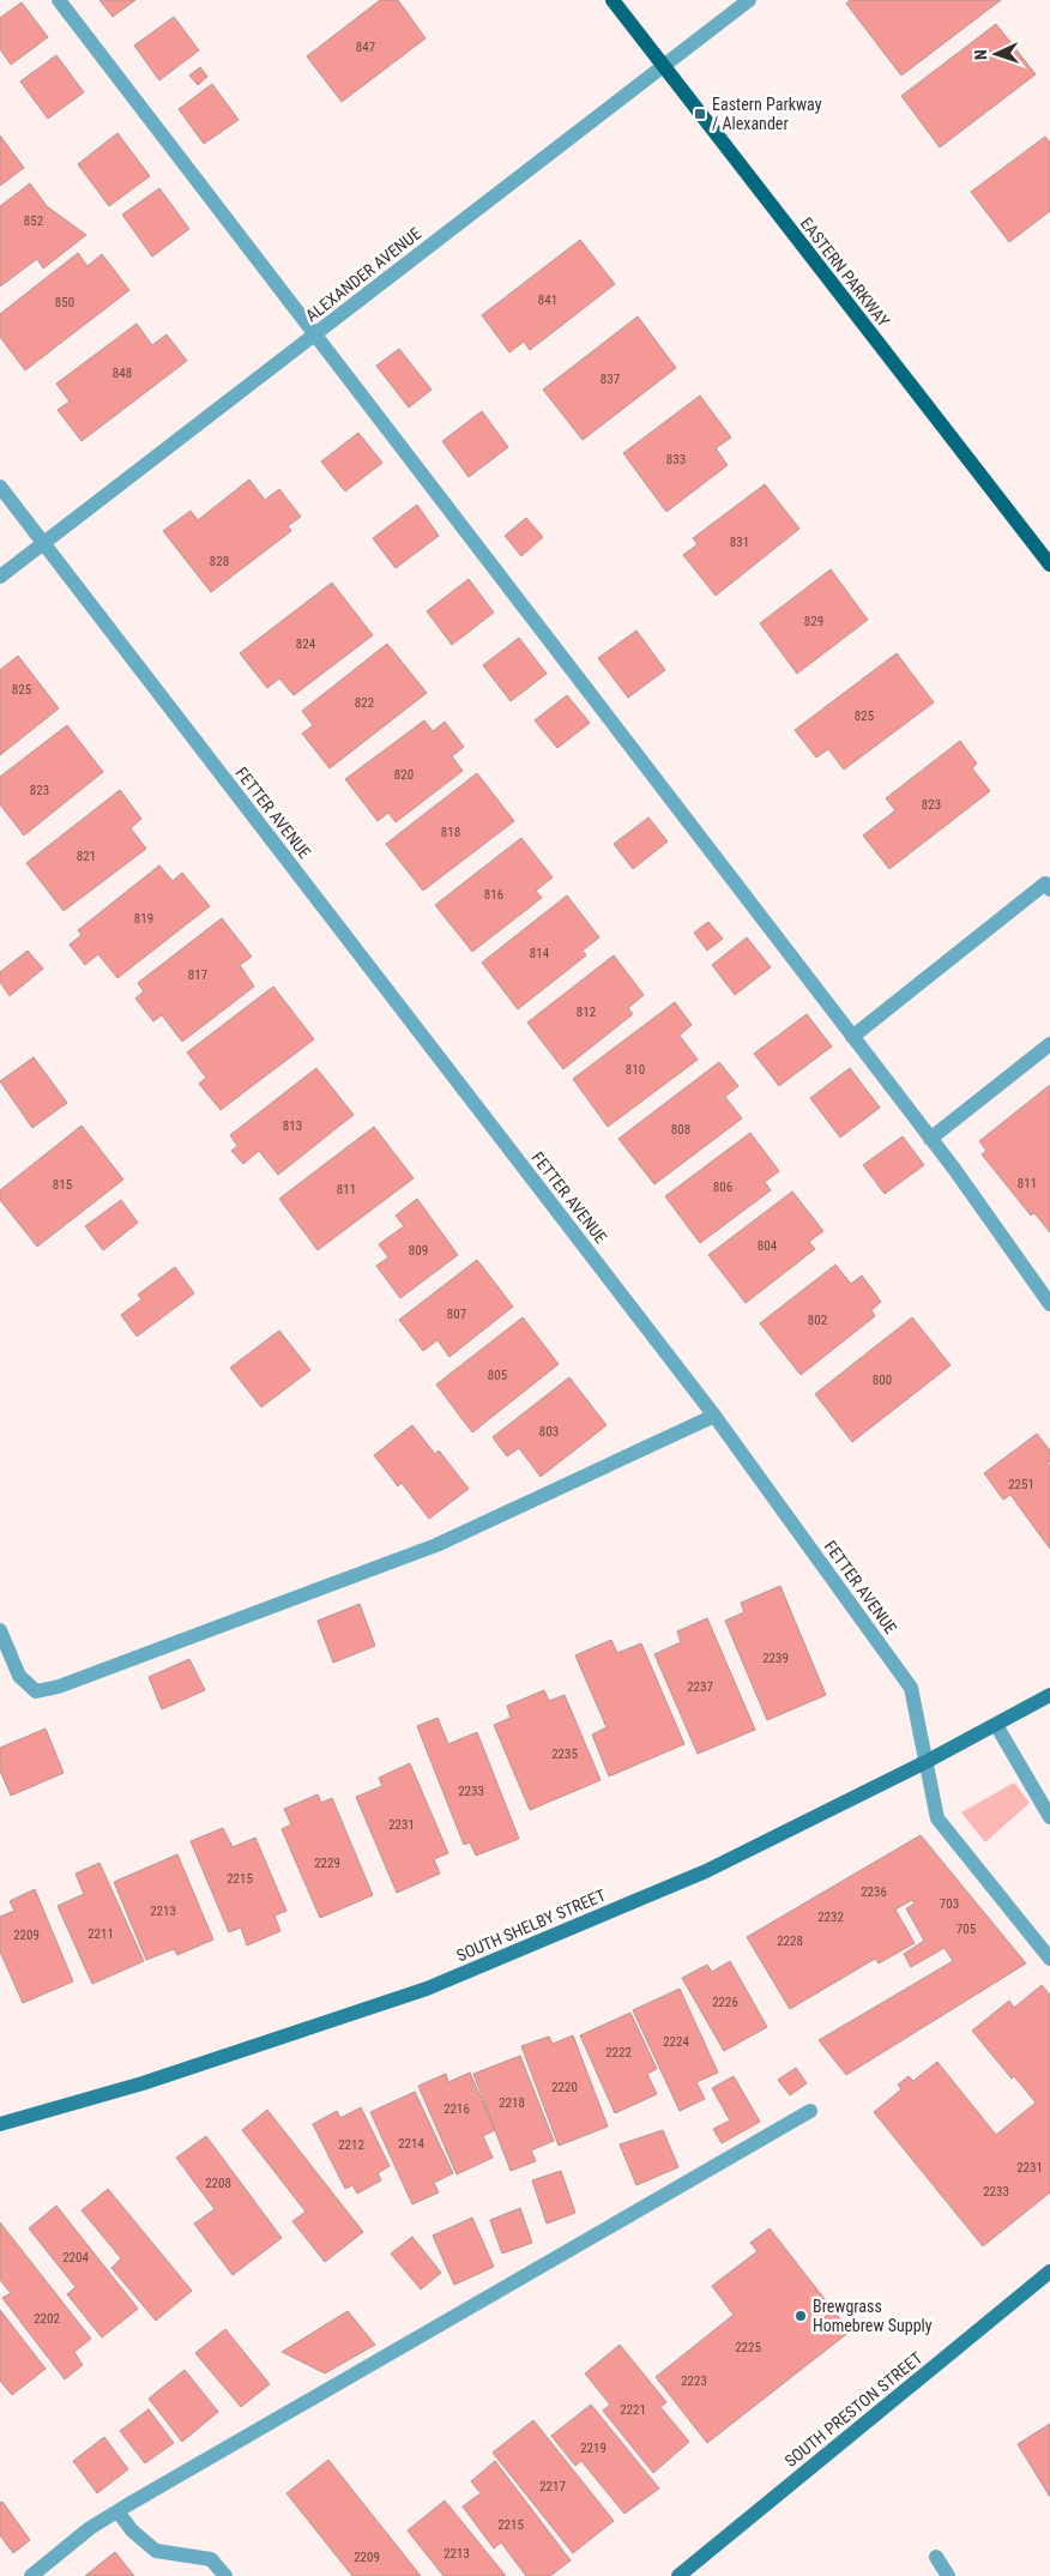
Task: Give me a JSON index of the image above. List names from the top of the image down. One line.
{"streets":{"main road":["EASTERN PARKWAY","SOUTH SHELBY STREET","SOUTH PRESTON STREET"],"street":["ALEXANDER AVENUE","FETTER AVENUE"]},"crossings":[["EASTERN PARKWAY","ALEXANDER AVENUE"],["ALEXANDER AVENUE","FETTER AVENUE"],["FETTER AVENUE","SOUTH SHELBY STREET"]],"places":{"transit":["Eastern Parkway / Alexander"],"other":["Brewgrass Homebrew Supply"]},"house_numbers":["847","852","841","850","848","837","833","831","828","829","824","825","822","825","820","823","823","818","821","816","819","814","817","812","810","813","808","811","815","806","811","804","809","807","802","805","800","803","2251","2239","2237","2235","2233","2231","2229","2215","2236","703","2213","2232","705","2211","2209","2228","2226","2224","2222","2220","2218","2216","2214","2212","2231","2208","2233","2204","2202","2225","2223","2221","2219","2217","2215","2213","2209"],"north":"left"}
